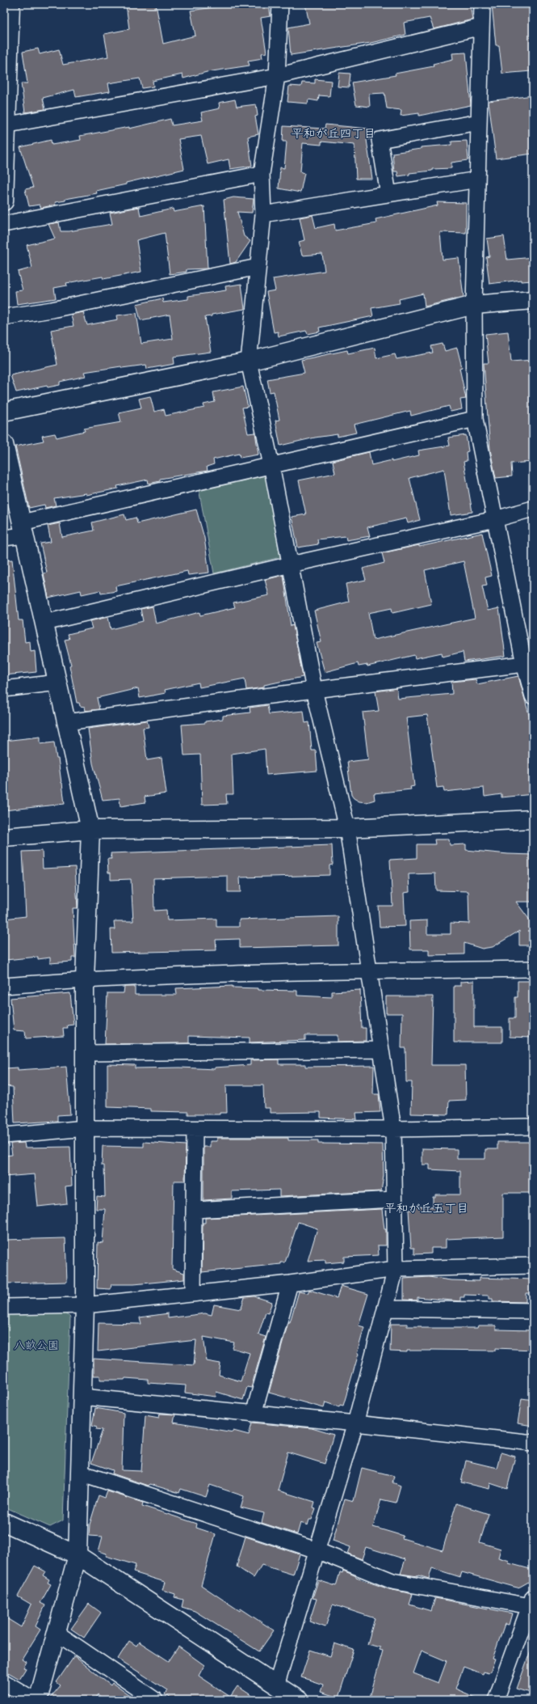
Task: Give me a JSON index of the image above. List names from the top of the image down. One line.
{"districts":["平和が丘四丁目","平和が丘五丁目"],"parks":["八畝公園"]}
